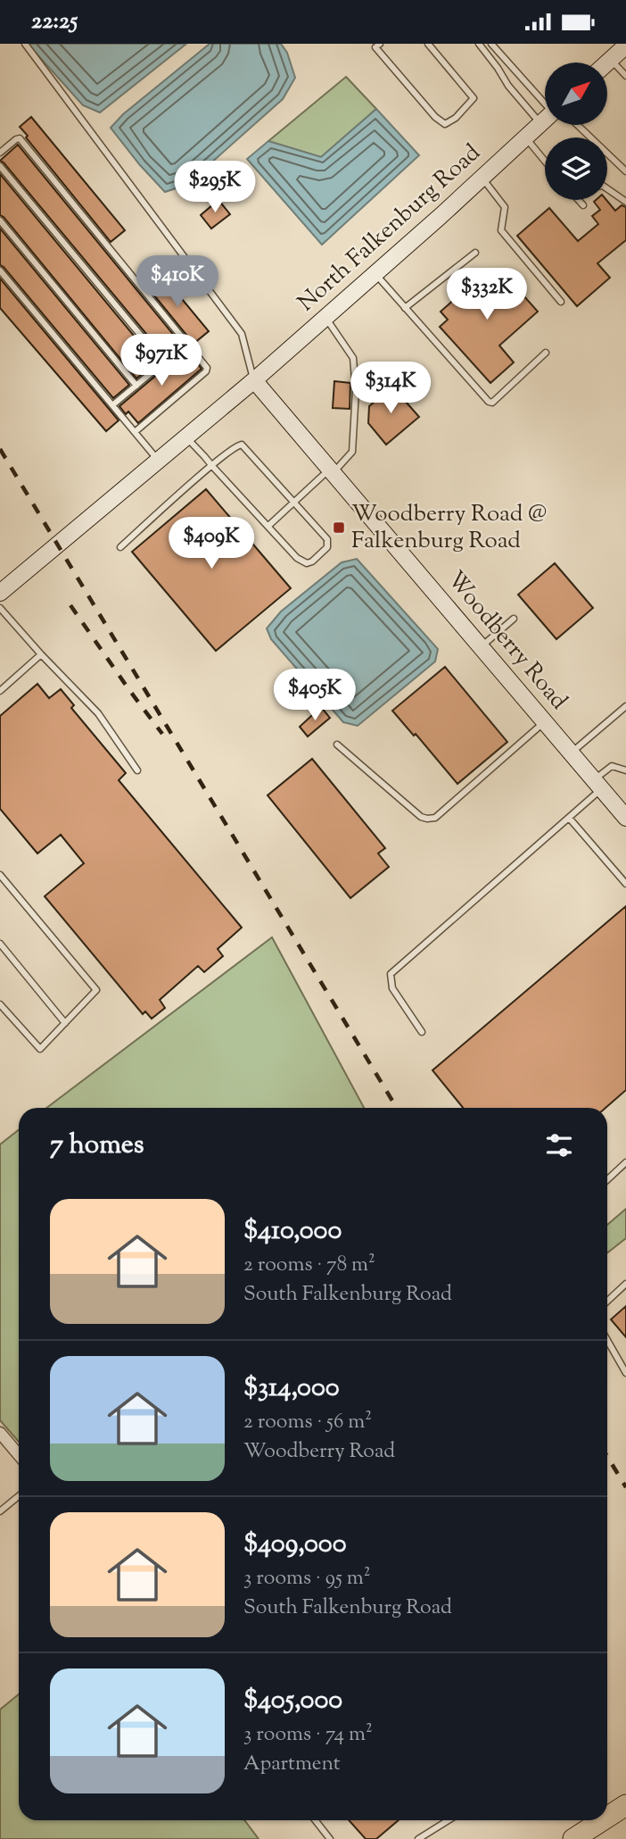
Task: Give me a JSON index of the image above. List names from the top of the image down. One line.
{"streets":{"street":["North Falkenburg Road","Woodberry Road"]},"crossings":[["North Falkenburg Road","Woodberry Road"]],"places":{"transit":["Woodberry Road @ Falkenburg Road"]},"north":"top right","page":{"status":"22:25","price":["$295K","$410K","$332K","$971K","$314K","$409K","$405K"],"heading":"7 homes","list":[{"name":"$410,000","note":"2 rooms · 78 m² · South Falkenburg Road"},{"name":"$314,000","note":"2 rooms · 56 m² · Woodberry Road"},{"name":"$409,000","note":"3 rooms · 95 m² · South Falkenburg Road"},{"name":"$405,000","note":"3 rooms · 74 m² · Apartment"}]}}
